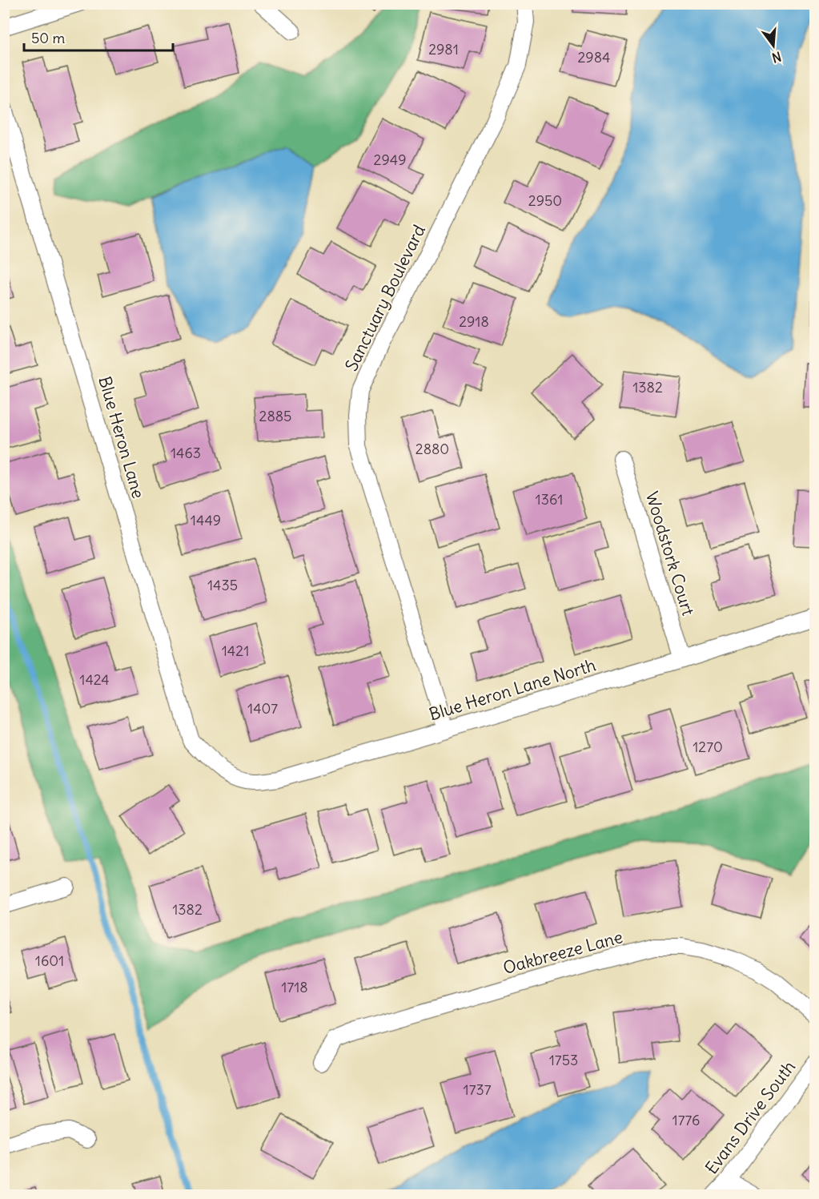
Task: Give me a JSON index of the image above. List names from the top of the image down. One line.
{"streets":{"street":["Sanctuary Boulevard","Blue Heron Lane","Woodstork Court","Blue Heron Lane North","Oakbreeze Lane","Evans Drive South"]},"crossings":[["Sanctuary Boulevard","Blue Heron Lane North"],["Blue Heron Lane","Blue Heron Lane North"],["Woodstork Court","Blue Heron Lane North"]],"house_numbers":["2981","2984","2949","2950","2918","1382","2885","2880","1463","1361","1449","1435","1421","1424","1407","1270","1382","1601","1718","1753","1737","1776"],"scale_bar":"50 m","north":"bottom"}
